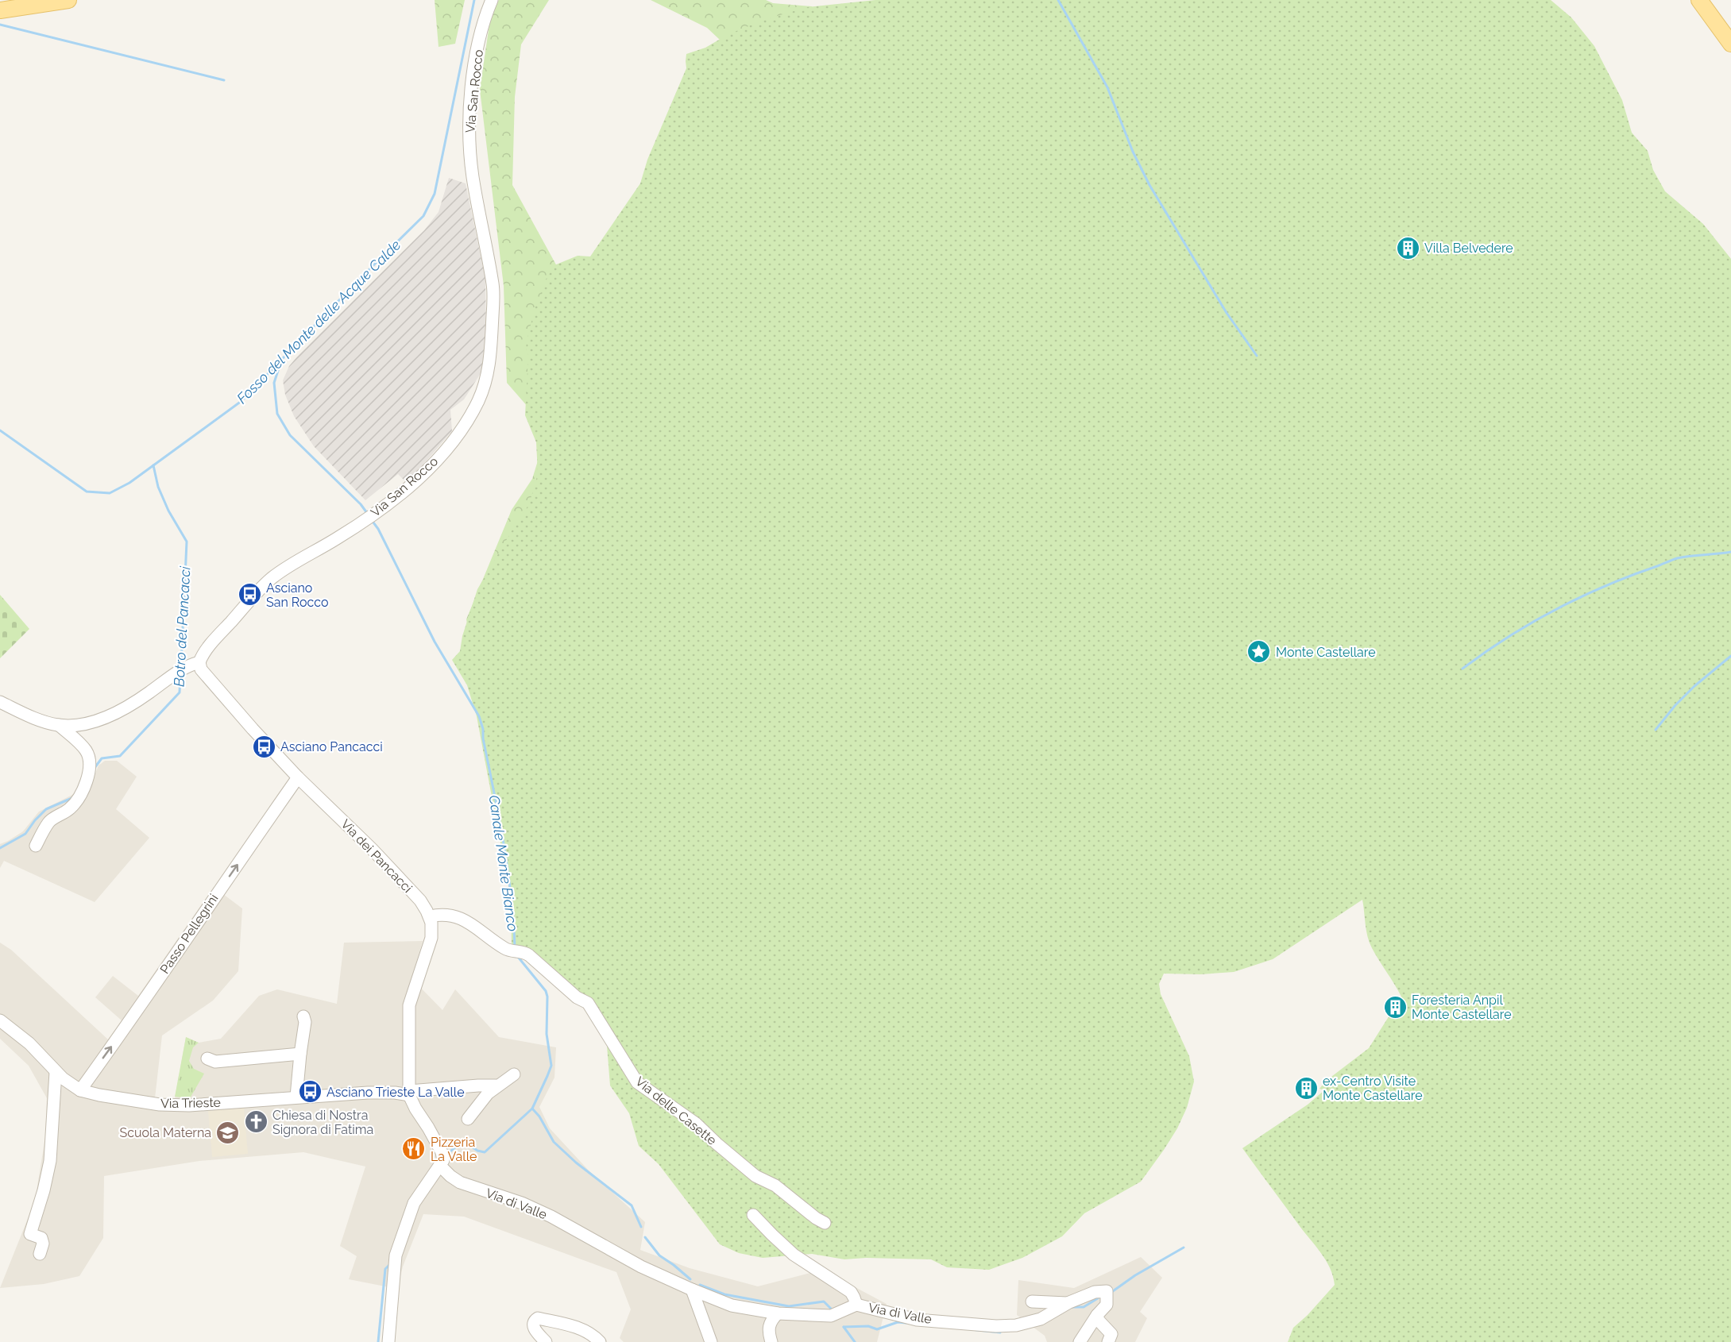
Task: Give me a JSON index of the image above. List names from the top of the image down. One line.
{"streets":{"street":["Via San Rocco","Via dei Pancacci","Passo Pellegrini","Via Trieste","Via delle Casette","Via di Valle"]},"crossings":[["Via San Rocco","Via dei Pancacci"],["Via dei Pancacci","Passo Pellegrini"],["Via dei Pancacci","Via delle Casette"],["Passo Pellegrini","Via Trieste"]],"one_way":["Passo Pellegrini"],"water":["Fosso del Monte delle Acque Calde","Botro del Pancacci","Canale Monte Bianco"],"places":{"building":["Villa Belvedere","Foresteria Anpil Monte Castellare","ex-Centro Visite Monte Castellare"],"bus stop":["Asciano San Rocco","Asciano Pancacci","Asciano Trieste La Valle"],"place":["Monte Castellare"],"church":["Chiesa di Nostra Signora di Fatima"],"school or university":["Scuola Materna"],"restaurant":["Pizzeria La Valle"]}}
